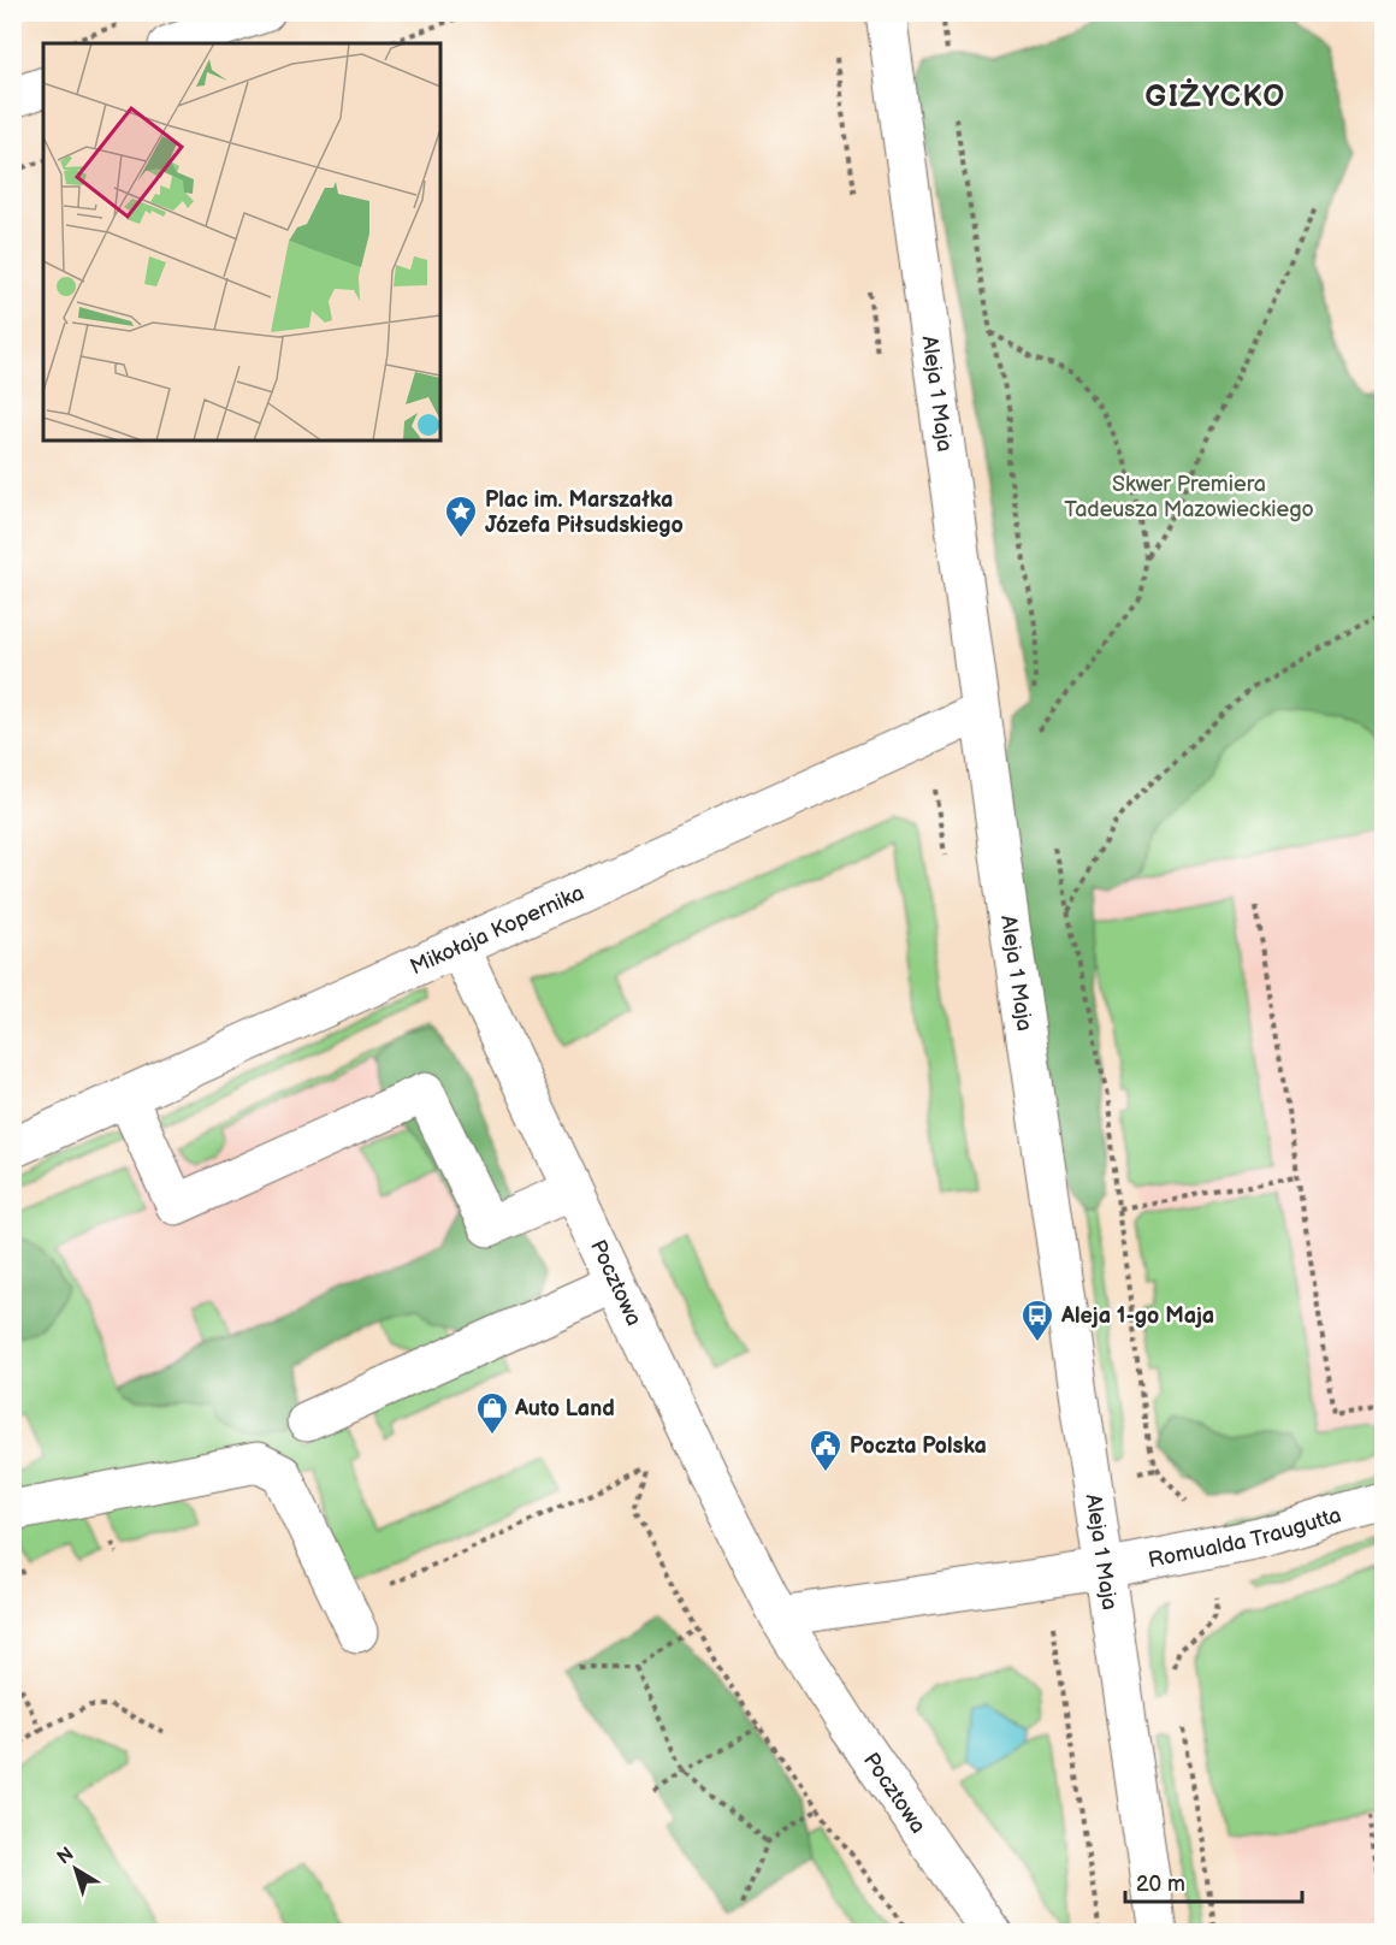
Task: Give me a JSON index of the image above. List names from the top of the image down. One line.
{"streets":{"street":["Aleja 1 Maja","Mikołaja Kopernika","Pocztowa","Romualda Traugutta"]},"crossings":[["Aleja 1 Maja","Mikołaja Kopernika"],["Aleja 1 Maja","Romualda Traugutta"],["Mikołaja Kopernika","Pocztowa"]],"districts":["GIŻYCKO"],"parks":["Skwer Premiera Tadeusza Mazowieckiego"],"places":{"place":["Plac im. Marszałka Józefa Piłsudskiego"],"bus stop":["Aleja 1-go Maja"],"shop":["Auto Land"],"public building":["Poczta Polska"]},"scale_bar":"20 m","north":"top left"}
